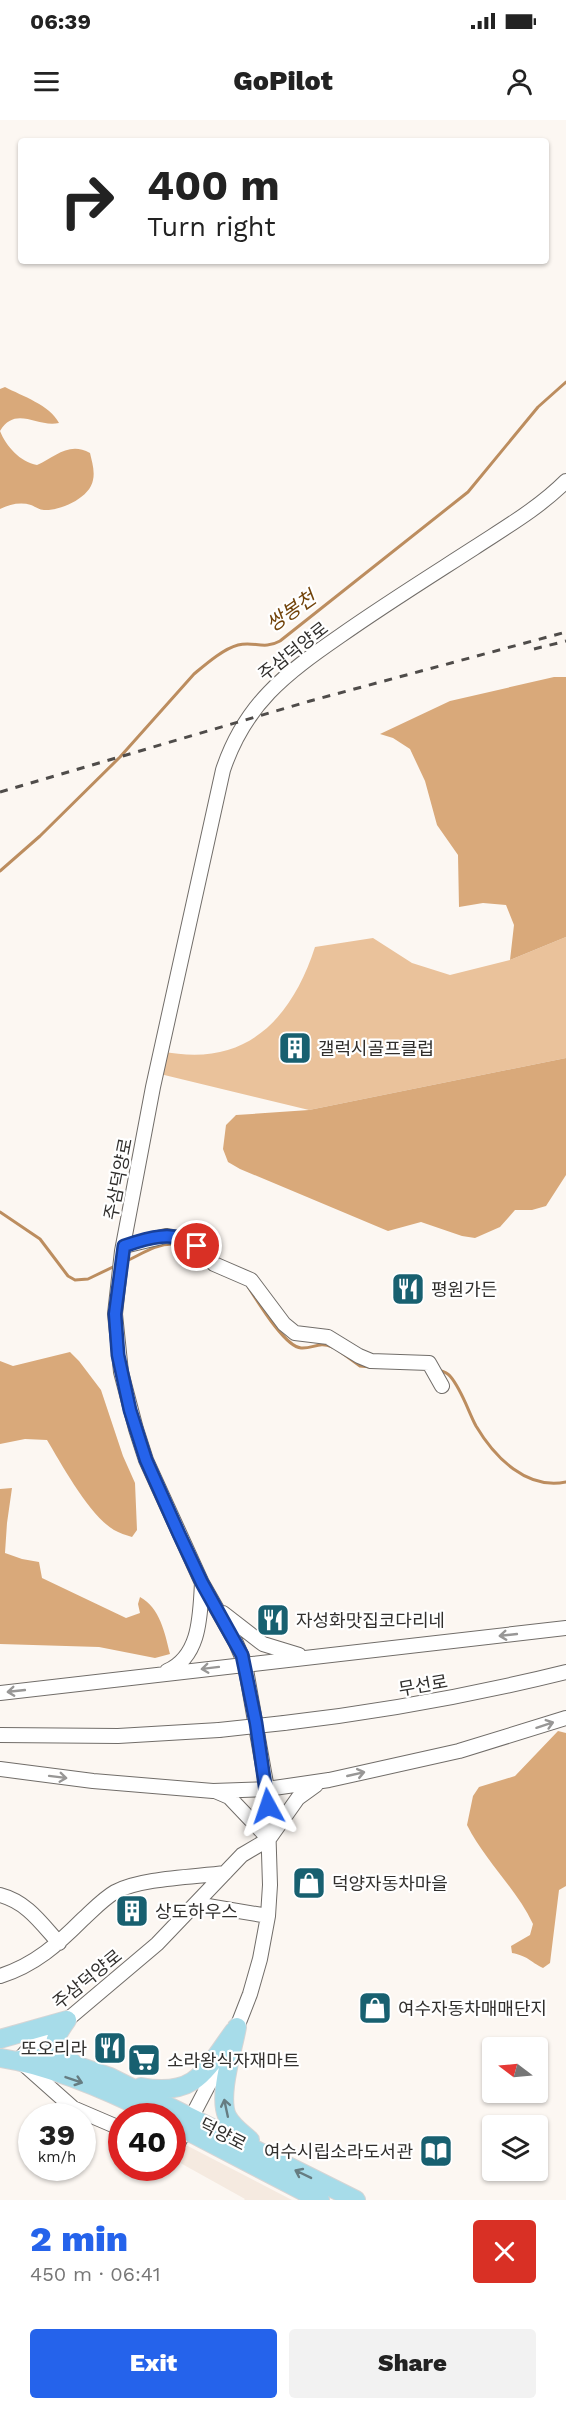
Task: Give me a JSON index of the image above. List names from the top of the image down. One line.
{"streets":{"main road":["덕양로"],"street":["주삼덕양로","무선로"]},"crossings":[["주삼덕양로","덕양로"]],"water":["쌍봉천"],"places":{"building":["갤럭시골프클럽","상도하우스"],"restaurant":["평원가든","자성화맛집코다리네","또오리라"],"shop":["덕양자동차마을","여수자동차매매단지"],"supermarket":["소라왕식자재마트"],"library":["여수시립소라도서관"]},"north":"left","page":{"status":"06:39","header":"GoPilot","turn":["400 m","Turn right"],"speed":"39 km/h","limit":"40","heading":["2 min","450 m · 06:41"],"buttons":["Exit","Share"]}}
